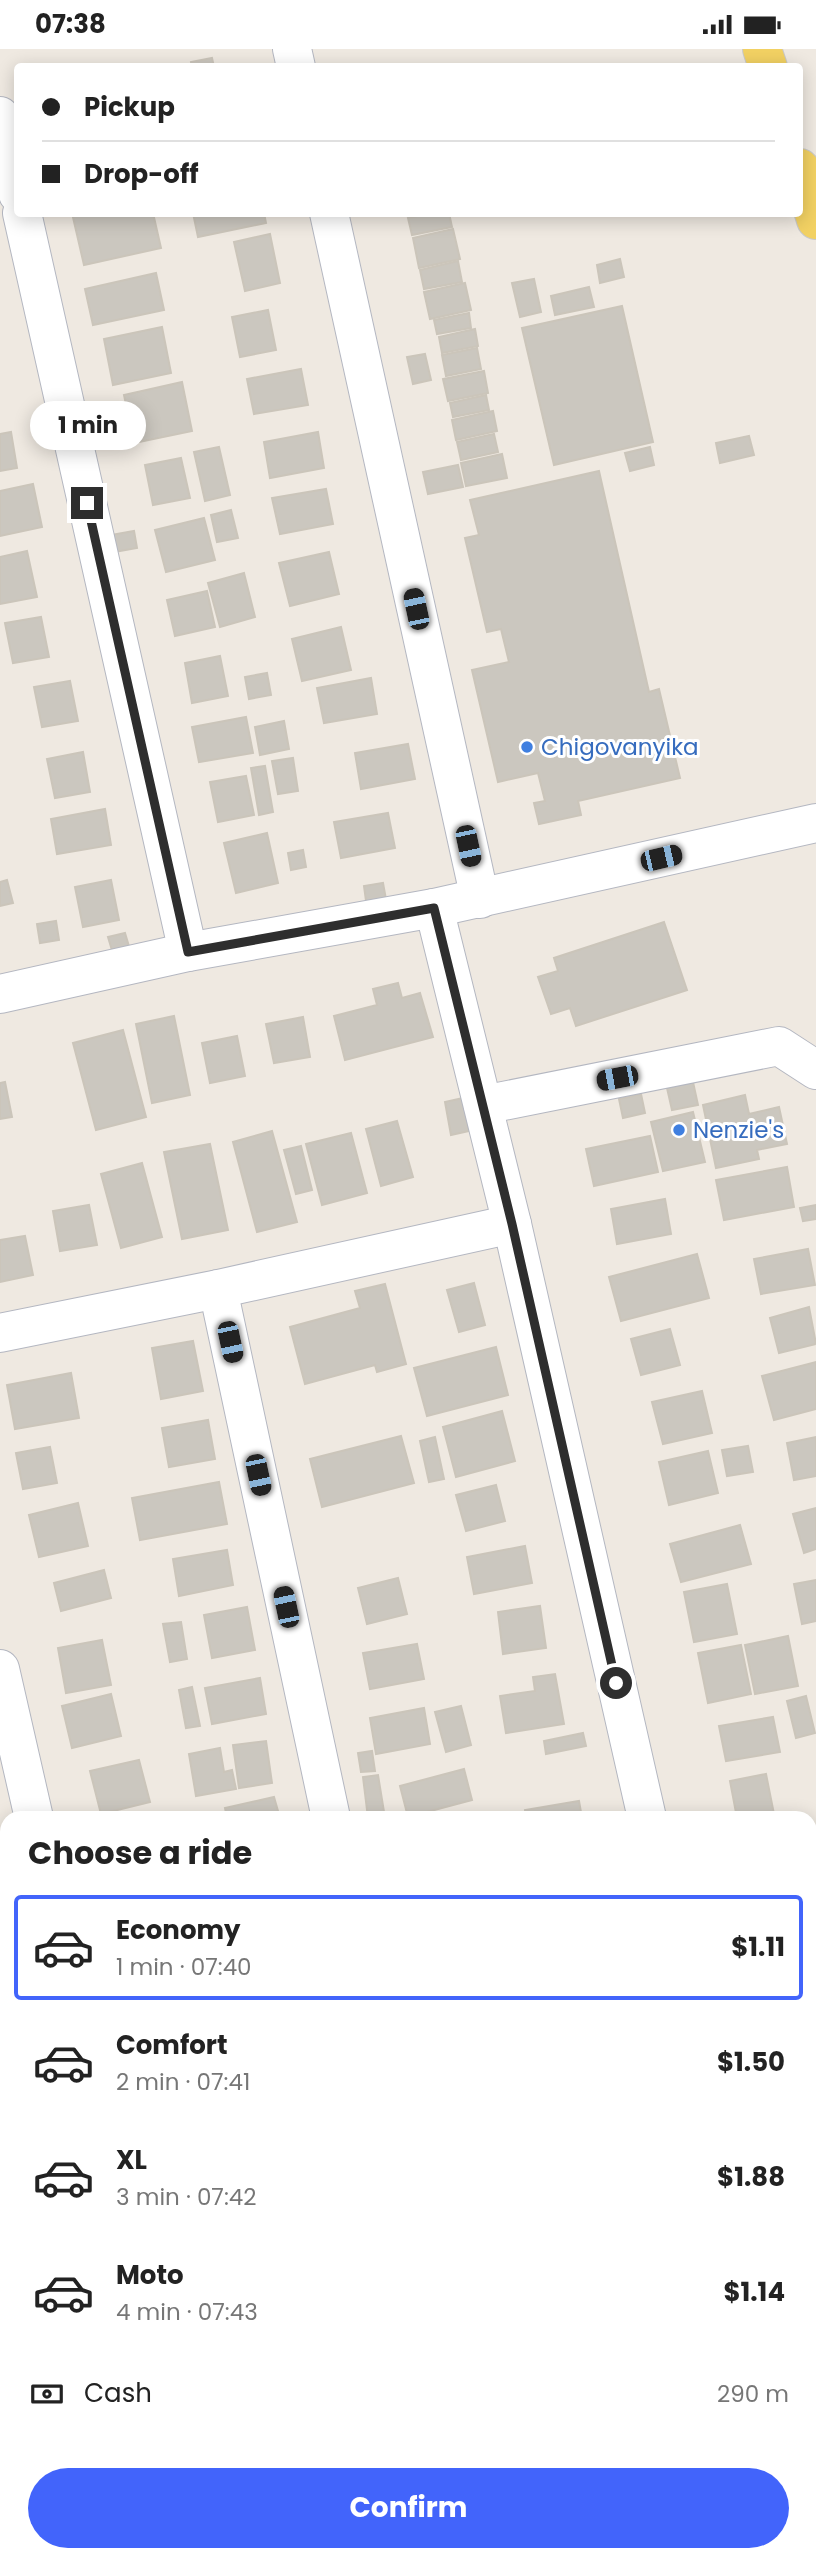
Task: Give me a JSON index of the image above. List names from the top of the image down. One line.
{"places":["Chigovanyika","Nenzie's"],"page":{"status":"07:38","banner":["Pickup","Drop-off"],"bubble":"1 min","heading":"Choose a ride","list":[{"name":"Economy","note":"1 min · 07:40","value":"$1.11"},{"name":"Comfort","note":"2 min · 07:41","value":"$1.50"},{"name":"XL","note":"3 min · 07:42","value":"$1.88"},{"name":"Moto","note":"4 min · 07:43","value":"$1.14"}],"pay":["Cash","290 m"],"buttons":"Confirm"}}
